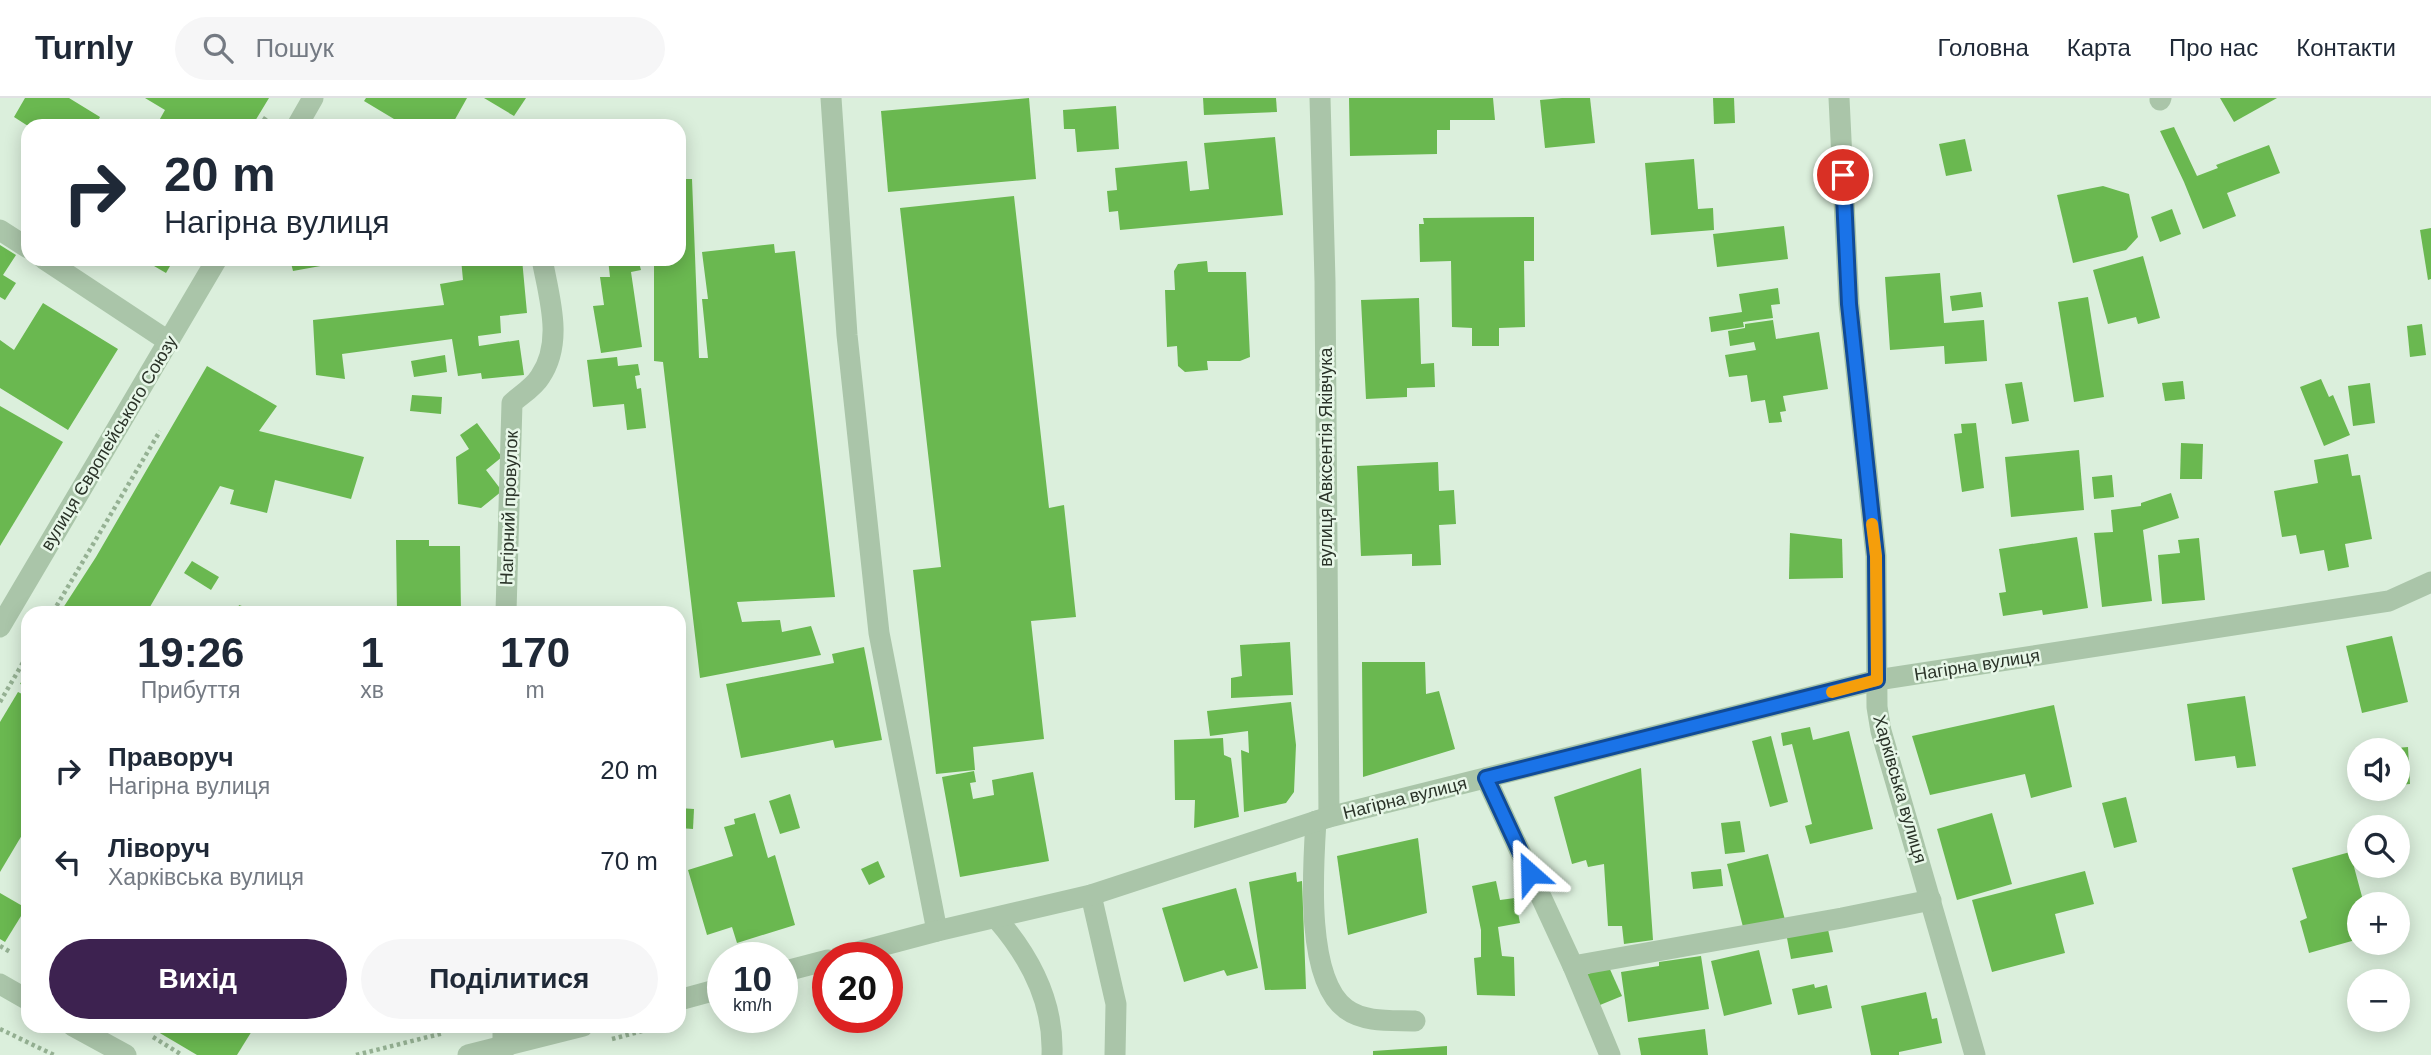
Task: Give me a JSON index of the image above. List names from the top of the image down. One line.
{"streets":{"street":["вулиця Європейського Союзу","вулиця Авксентія Яківчука","Нагірний провулок","Нагірна вулиця","Харківська вулиця"]},"crossings":[["вулиця Авксентія Яківчука","Нагірна вулиця"],["Нагірна вулиця","Харківська вулиця"]],"page":{"header":"Turnly","search":"Пошук","nav":["Головна","Карта","Про нас","Контакти"],"turn":["20 m","Нагірна вулиця"],"eta":["19:26","Прибуття","1","хв","170","m"],"list":[{"name":"Праворуч","note":"Нагірна вулиця","value":"20 m"},{"name":"Ліворуч","note":"Харківська вулиця","value":"70 m"}],"map_buttons":["+","−"],"buttons":["Вихід","Поділитися"],"speed":"10 km/h","limit":"20"}}
